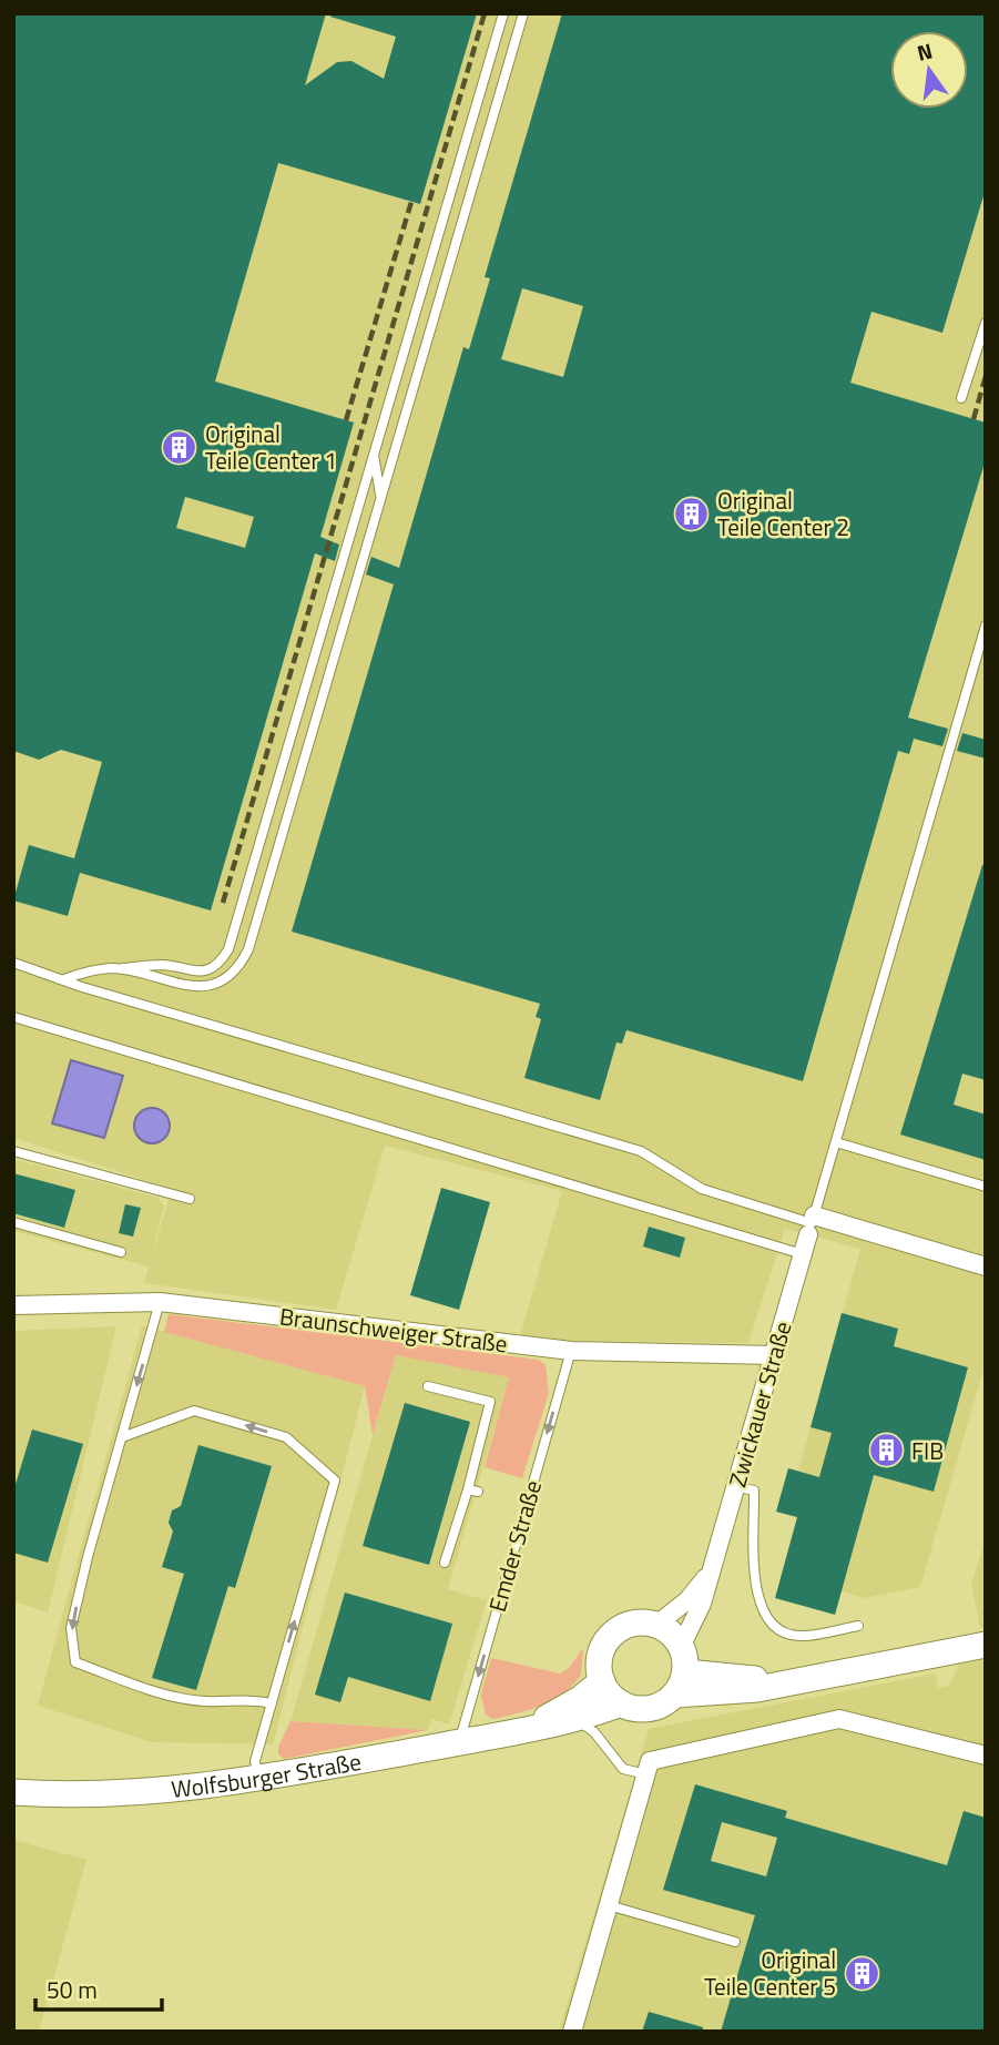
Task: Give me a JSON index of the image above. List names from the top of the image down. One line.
{"streets":{"street":["Braunschweiger Straße","Zwickauer Straße","Wolfsburger Straße"],"lane":["Emder Straße"]},"crossings":[["Braunschweiger Straße","Zwickauer Straße"],["Braunschweiger Straße","Emder Straße"],["Zwickauer Straße","Wolfsburger Straße"],["Emder Straße","Wolfsburger Straße"]],"one_way":["Emder Straße"],"places":{"building":["Original Teile Center 1","Original Teile Center 2","FIB","Original Teile Center 5"]},"scale_bar":"50 m","north":"top"}
